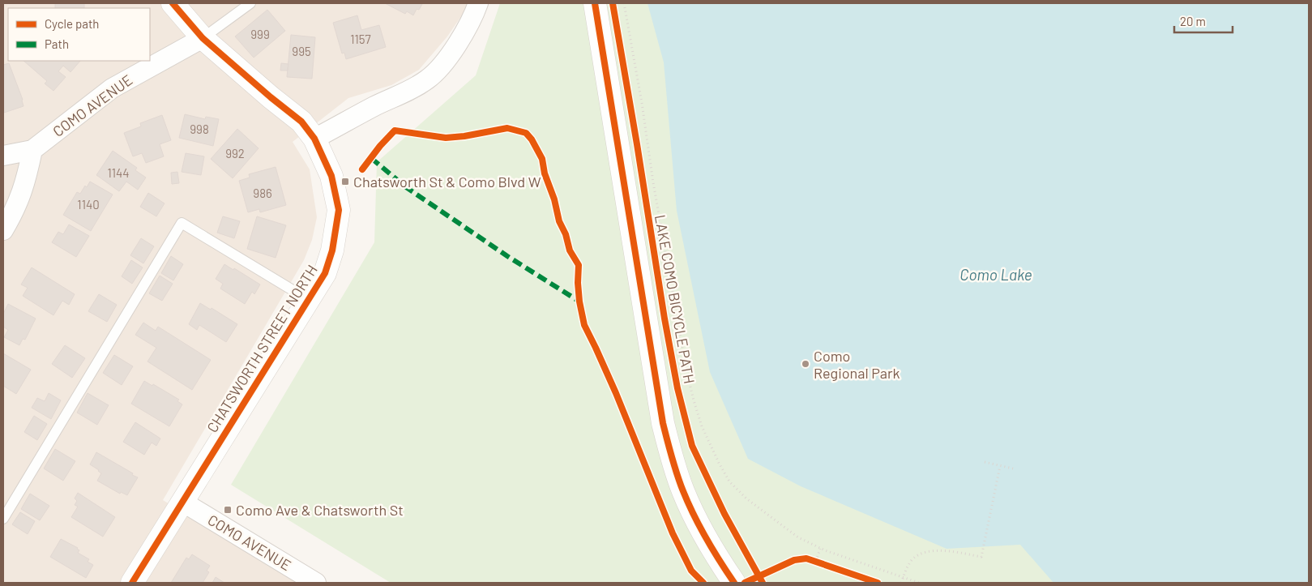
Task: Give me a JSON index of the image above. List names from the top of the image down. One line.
{"streets":{"street":["COMO AVENUE","CHATSWORTH STREET NORTH"],"cycle path":["LAKE COMO BICYCLE PATH"]},"crossings":[["COMO AVENUE","CHATSWORTH STREET NORTH"]],"water":["Como Lake"],"places":{"transit":["Chatsworth St & Como Blvd W","Como Ave & Chatsworth St"],"other":["Como Regional Park"]},"house_numbers":["999","1157","995","998","992","1144","986","1140"],"legend":["Cycle path","Path"],"scale_bar":"20 m"}
